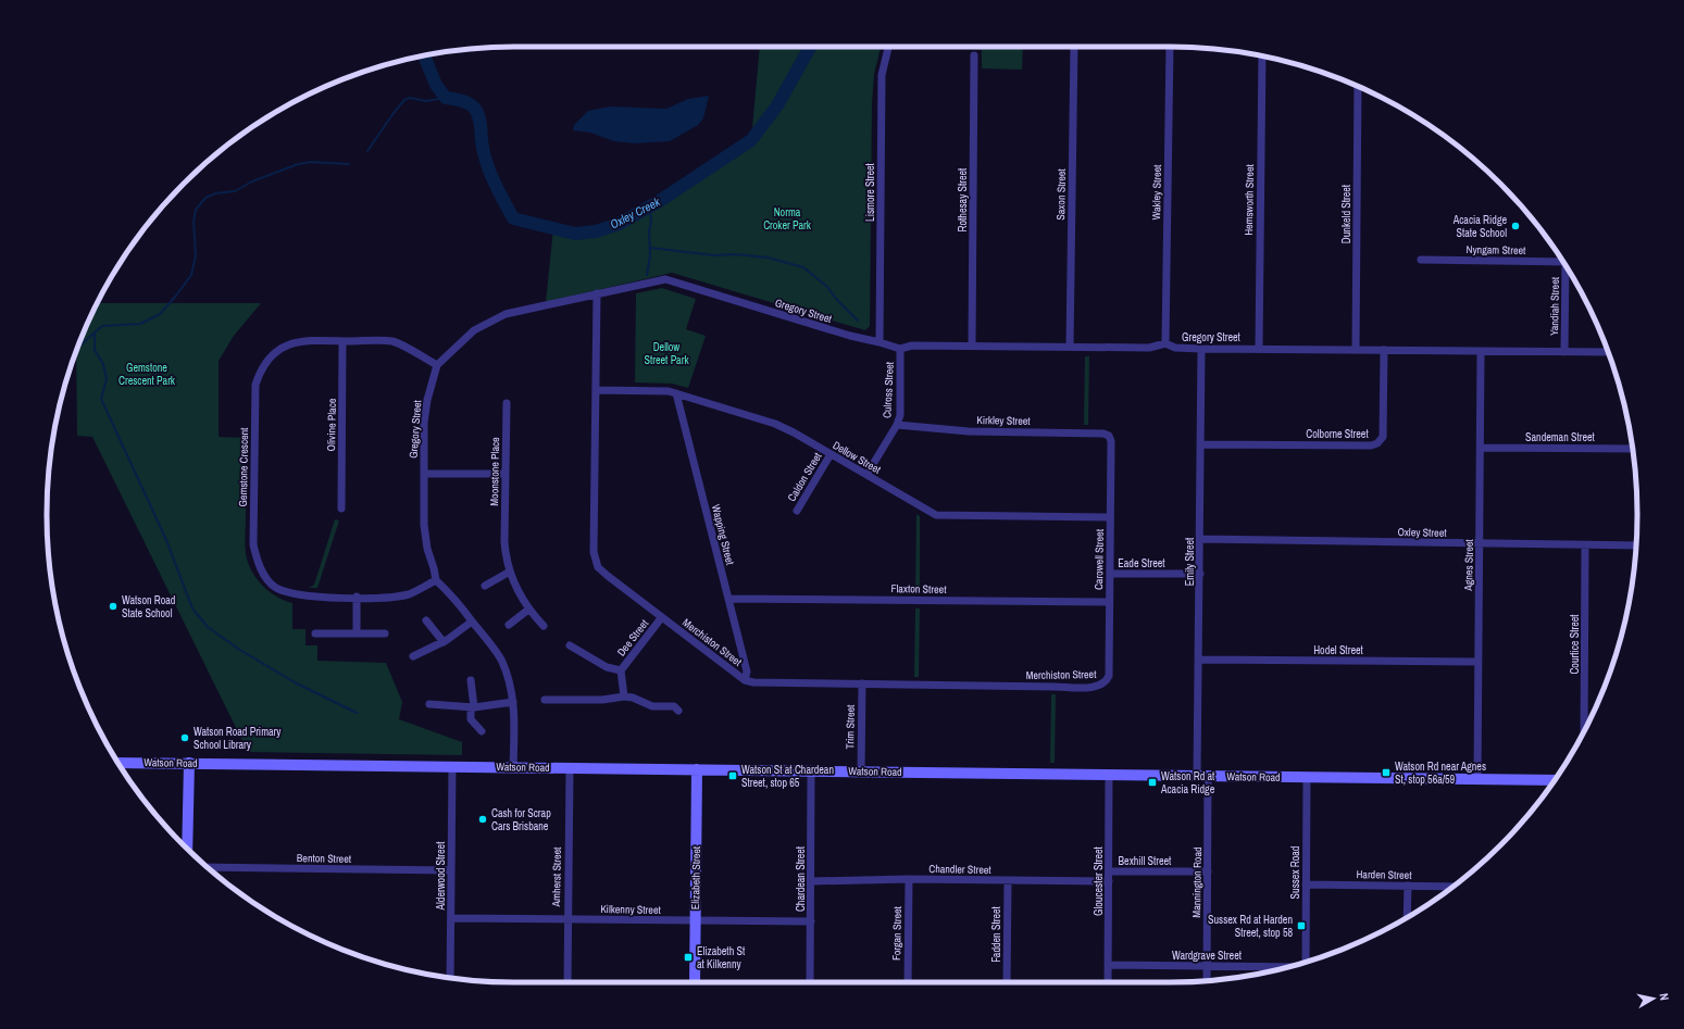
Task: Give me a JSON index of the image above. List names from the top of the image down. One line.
{"streets":{"street":["Lismore Street","Wakley Street","Saxon Street","Rothesay Street","Hemsworth Street","Dunkeld Street","Nyngam Street","Yandiah Street","Gregory Street","Culross Street","Kirkley Street","Olivine Place","Colborne Street","Sandeman Street","Dellow Street","Gemstone Crescent","Moonstone Place","Caldon Street","Oxley Street","Wapping Street","Carowell Street","Emily Street","Eade Street","Agnes Street","Flaxton Street","Dee Street","Merchiston Street","Courtice Street","Hodel Street","Trim Street","Watson Road","Benton Street","Bexhill Street","Chandler Street","Sussex Road","Harden Street","Alderwood Street","Amherst Street","Elizabeth Street","Chardean Street","Gloucester Street","Mannington Road","Kilkenny Street","Forgan Street","Fadden Street","Wardgrave Street"]},"crossings":[["Lismore Street","Gregory Street"],["Wakley Street","Gregory Street"],["Saxon Street","Gregory Street"],["Rothesay Street","Gregory Street"],["Hemsworth Street","Gregory Street"],["Dunkeld Street","Gregory Street"],["Yandiah Street","Gregory Street"],["Gregory Street","Culross Street"],["Gregory Street","Colborne Street"],["Gregory Street","Gemstone Crescent"],["Gregory Street","Emily Street"],["Gregory Street","Agnes Street"],["Gregory Street","Merchiston Street"],["Culross Street","Kirkley Street"],["Culross Street","Dellow Street"],["Kirkley Street","Carowell Street"],["Olivine Place","Gemstone Crescent"],["Colborne Street","Emily Street"],["Sandeman Street","Agnes Street"],["Dellow Street","Caldon Street"],["Dellow Street","Wapping Street"],["Dellow Street","Carowell Street"],["Dellow Street","Merchiston Street"],["Oxley Street","Emily Street"],["Oxley Street","Agnes Street"],["Oxley Street","Courtice Street"],["Wapping Street","Flaxton Street"],["Wapping Street","Merchiston Street"],["Carowell Street","Eade Street"],["Carowell Street","Flaxton Street"],["Carowell Street","Merchiston Street"],["Emily Street","Eade Street"],["Emily Street","Hodel Street"],["Emily Street","Watson Road"],["Emily Street","Mannington Road"],["Agnes Street","Hodel Street"],["Agnes Street","Watson Road"],["Dee Street","Merchiston Street"],["Merchiston Street","Trim Street"],["Trim Street","Watson Road"],["Watson Road","Sussex Road"],["Watson Road","Alderwood Street"],["Watson Road","Amherst Street"],["Watson Road","Elizabeth Street"],["Watson Road","Chardean Street"],["Watson Road","Gloucester Street"],["Watson Road","Mannington Road"],["Benton Street","Alderwood Street"],["Bexhill Street","Gloucester Street"],["Bexhill Street","Mannington Road"],["Chandler Street","Chardean Street"],["Chandler Street","Gloucester Street"],["Chandler Street","Forgan Street"],["Chandler Street","Fadden Street"],["Sussex Road","Harden Street"],["Alderwood Street","Kilkenny Street"],["Amherst Street","Kilkenny Street"],["Elizabeth Street","Kilkenny Street"],["Chardean Street","Kilkenny Street"],["Gloucester Street","Wardgrave Street"],["Mannington Road","Wardgrave Street"]],"water":["Oxley Creek"],"parks":["Norma Croker Park","Dellow Street Park","Gemstone Crescent Park"],"places":{"other":["Acacia Ridge State School","Watson Road State School","Watson Road Primary School Library","Cash for Scrap Cars Brisbane"],"transit":["Watson Rd near Agnes St, stop 56a/59","Watson St at Chardean Street, stop 65","Watson Rd at Acacia Ridge","Sussex Rd at Harden Street, stop 58","Elizabeth St at Kilkenny"]},"north":"right"}
